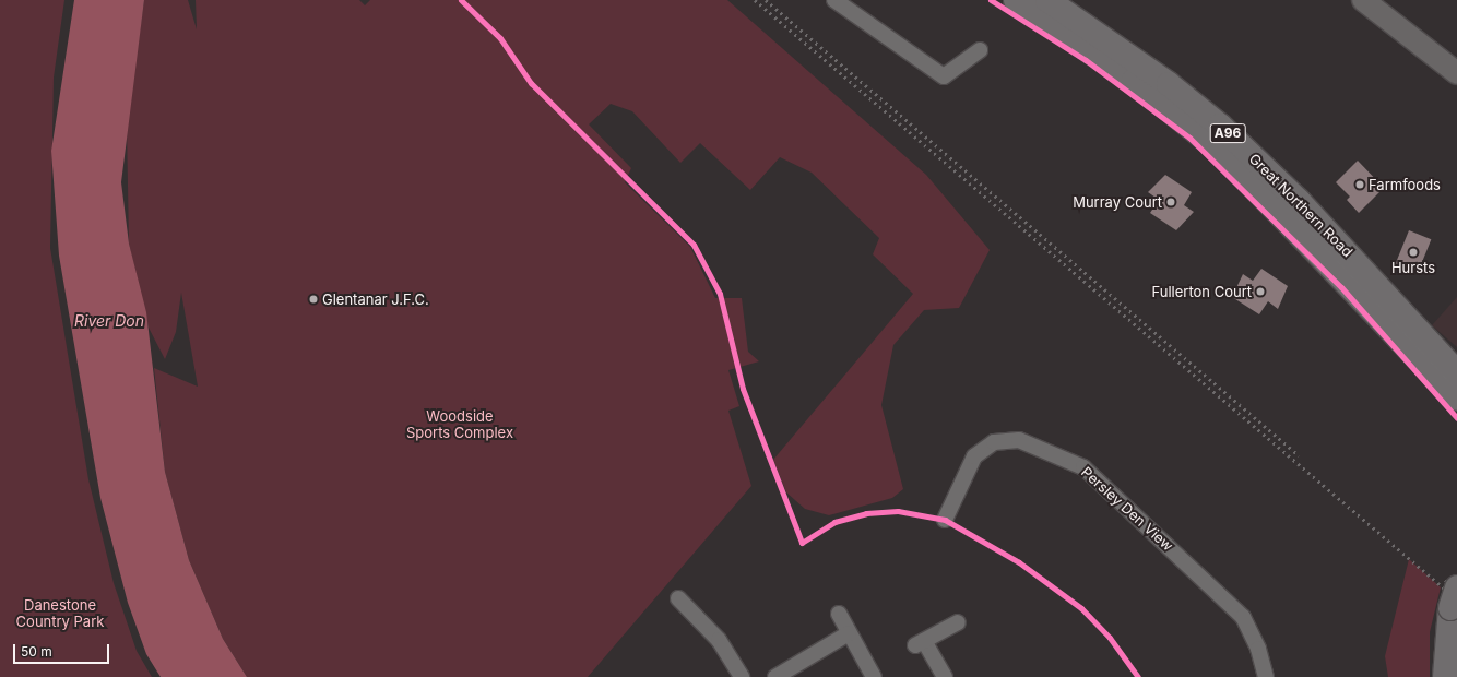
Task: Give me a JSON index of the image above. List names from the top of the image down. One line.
{"streets":{"main road":["A96","Great Northern Road"],"street":["Persley Den View"]},"water":["River Don"],"parks":["Woodside Sports Complex","Danestone Country Park"],"places":["Farmfoods","Murray Court","Hursts","Fullerton Court","Glentanar J.F.C."],"scale_bar":"50 m"}
